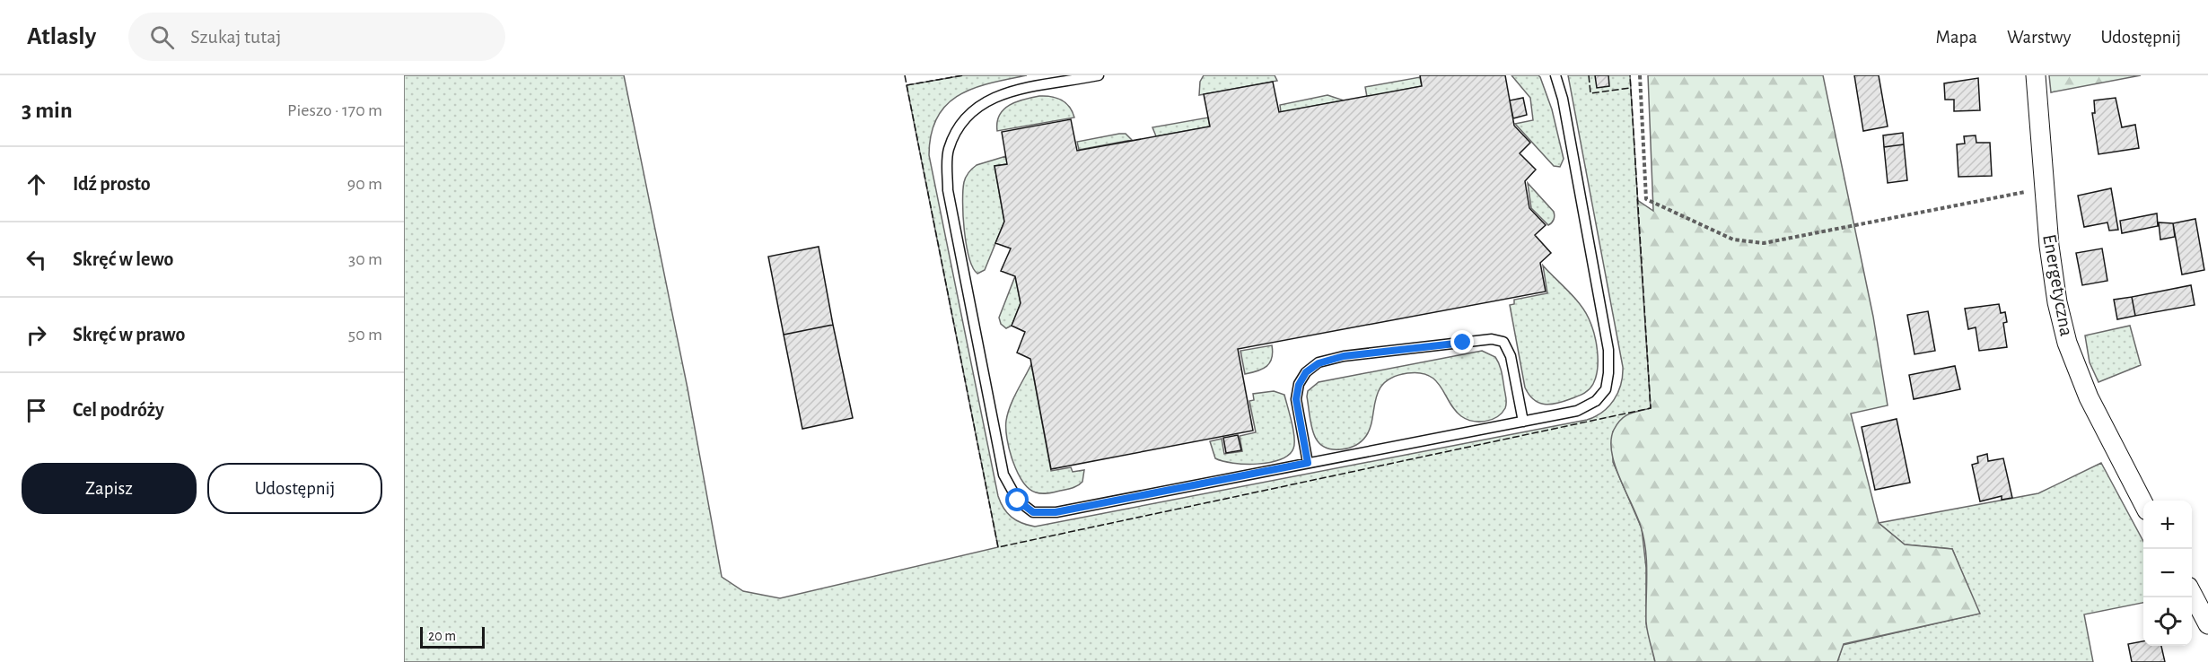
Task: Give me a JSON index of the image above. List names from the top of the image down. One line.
{"streets":{"street":["Energetyczna"]},"scale_bar":"20 m","page":{"header":"Atlasly","search":"Szukaj tutaj","nav":["Mapa","Warstwy","Udostępnij"],"heading":["3 min","Pieszo · 170 m"],"list":[["Idź prosto","90 m"],["Skręć w lewo","30 m"],["Skręć w prawo","50 m"],"Cel podróży"],"buttons":["Zapisz","Udostępnij"],"map_buttons":["+","−"],"scale":"20 m"}}
